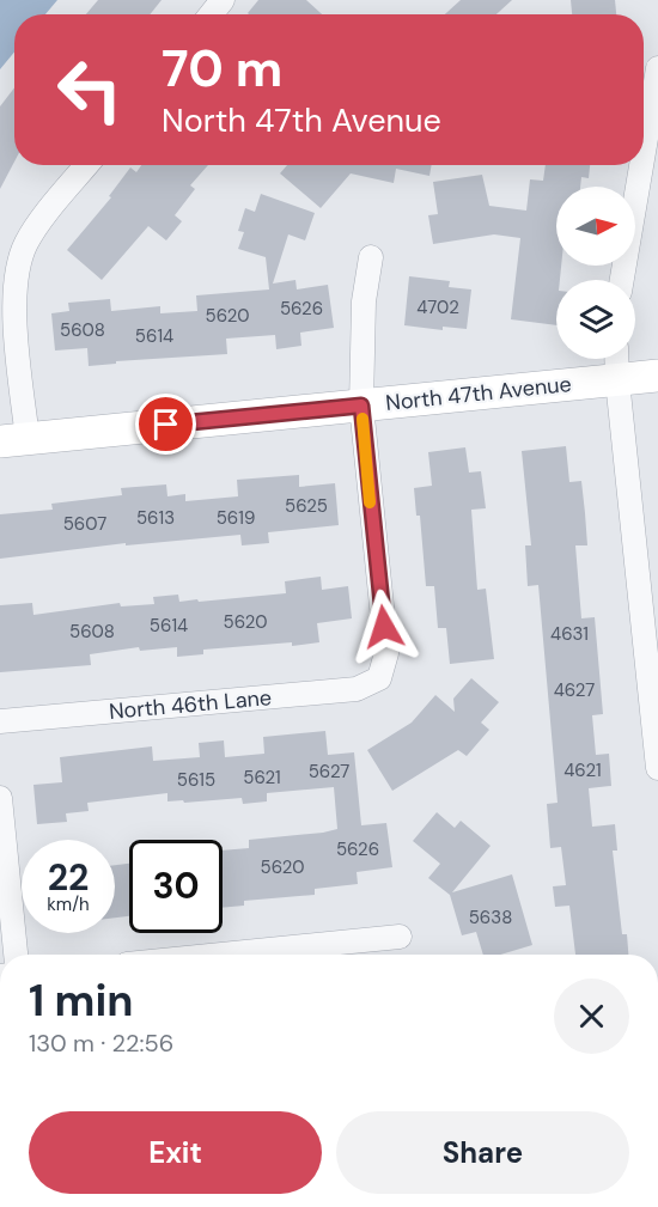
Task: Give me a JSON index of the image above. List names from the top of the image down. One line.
{"streets":{"street":["North 47th Avenue","North 46th Lane"]},"crossings":[["North 47th Avenue","North 46th Lane"]],"house_numbers":["4702","5626","5620","5608","5614","5625","5613","5619","5607","5620","5614","5608","4631","4627","4621","5627","5621","5615","5626","5620","5638"],"north":"right","page":{"turn":["70 m","North 47th Avenue"],"speed":"22 km/h","limit":"30","heading":["1 min","130 m · 22:56"],"buttons":["Exit","Share"]}}
